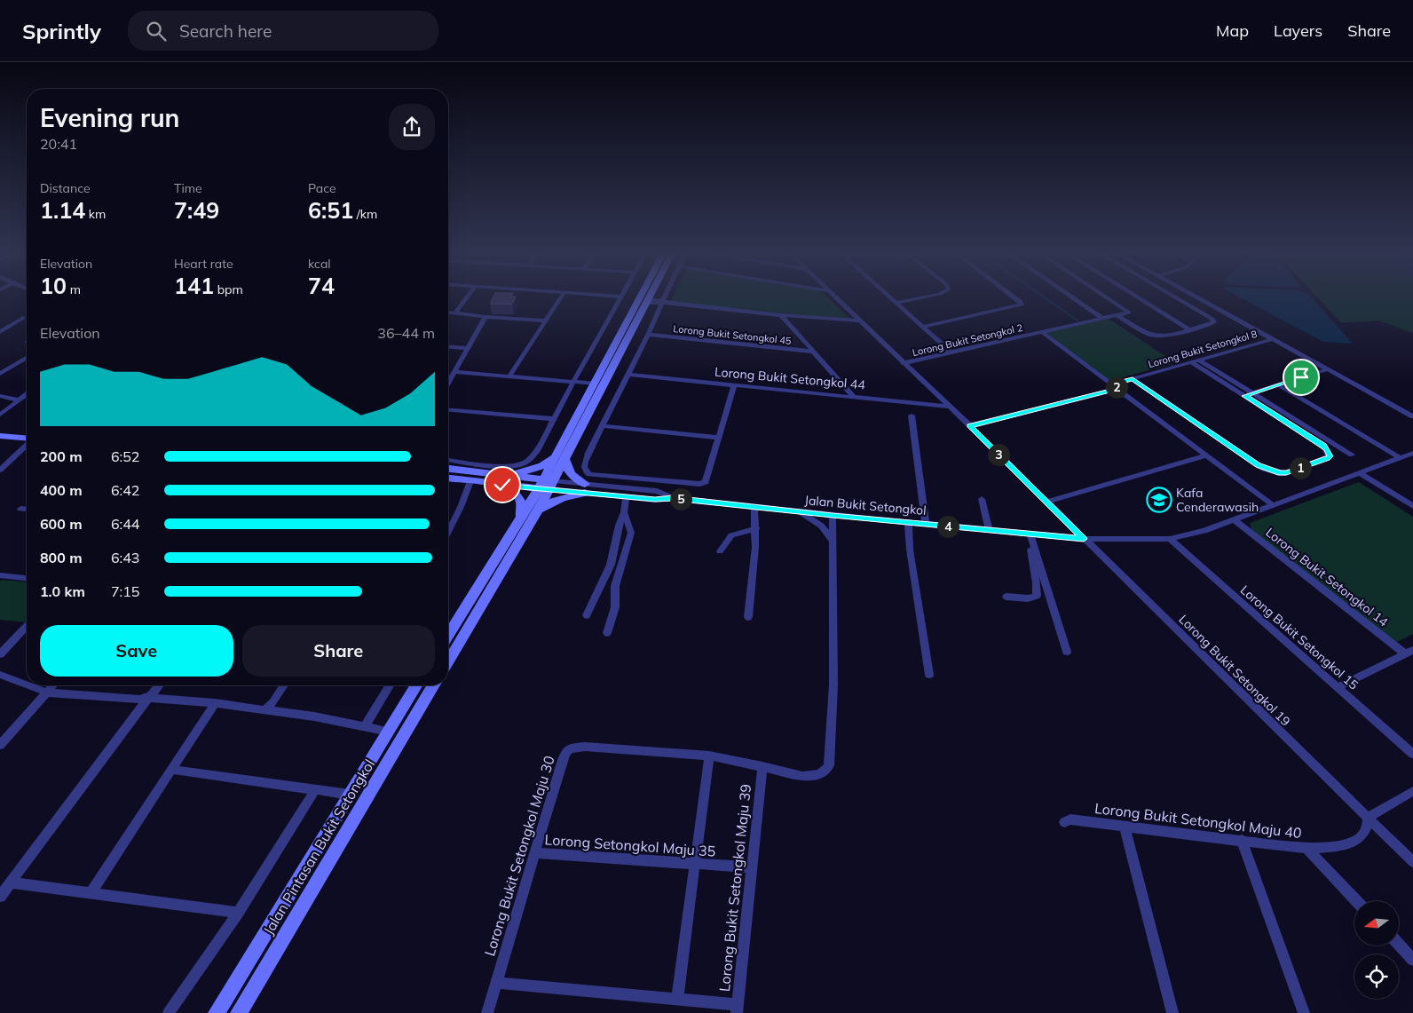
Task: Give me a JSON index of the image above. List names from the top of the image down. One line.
{"streets":{"main road":["Jalan Bukit Setongkol","Jalan Pintasan Bukit Setongkol"],"street":["Lorong Bukit Setongkol 45","Lorong Bukit Setongkol 2","Lorong Bukit Setongkol 8","Lorong Bukit Setongkol 44","Lorong Bukit Setongkol 14","Lorong Bukit Setongkol 15","Lorong Bukit Setongkol 19","Lorong Bukit Setongkol Maju 40","Lorong Setongkol Maju 35","Lorong Bukit Setongkol Maju 30","Lorong Bukit Setongkol Maju 39"]},"crossings":[["Lorong Bukit Setongkol 2","Lorong Bukit Setongkol 19"],["Lorong Bukit Setongkol 8","Lorong Bukit Setongkol 19"],["Lorong Bukit Setongkol 44","Lorong Bukit Setongkol 19"],["Jalan Bukit Setongkol","Lorong Bukit Setongkol 14"],["Jalan Bukit Setongkol","Lorong Bukit Setongkol 15"],["Jalan Bukit Setongkol","Lorong Bukit Setongkol 19"],["Lorong Bukit Setongkol 19","Lorong Bukit Setongkol Maju 40"],["Lorong Setongkol Maju 35","Lorong Bukit Setongkol Maju 30"],["Lorong Setongkol Maju 35","Lorong Bukit Setongkol Maju 39"],["Lorong Bukit Setongkol Maju 30","Lorong Bukit Setongkol Maju 39"]],"places":{"school or university":["Kafa Cenderawasih"]},"north":"left","page":{"header":"Sprintly","search":"Search here","nav":["Map","Layers","Share"],"heading":["Evening run","20:41"],"stats":[["Distance","1.14 km"],["Time","7:49"],["Pace","6:51 /km"],["Elevation","10 m"],["Heart rate","141 bpm"],["kcal","74"]],"chart":["Elevation","36–44 m"],"pins":["2","3","1","5","4"],"list":[{"name":"200 m","note":"6:52"},{"name":"400 m","note":"6:42"},{"name":"600 m","note":"6:44"},{"name":"800 m","note":"6:43"},{"name":"1.0 km","note":"7:15"}],"buttons":["Save","Share"]}}
